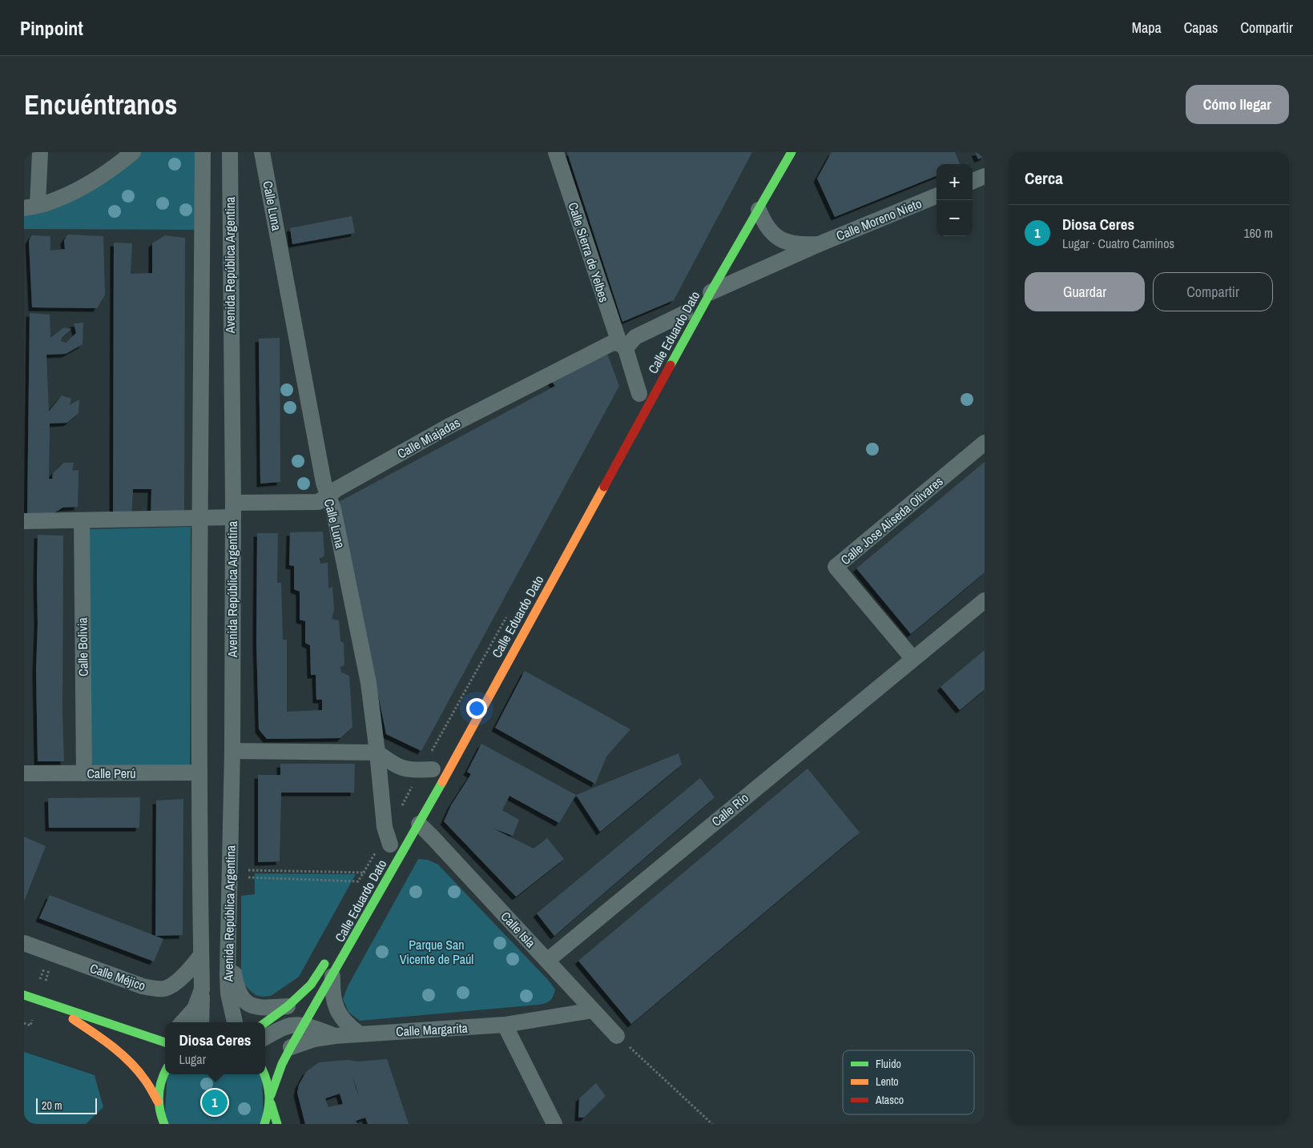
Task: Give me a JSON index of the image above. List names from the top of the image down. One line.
{"streets":{"main road":["Calle Eduardo Dato"],"street":["Calle Luna","Calle Moreno Nieto","Calle Sierra de Yelbes","Avenida República Argentina","Calle Miajadas","Calle Jose Aliseda Olivares","Calle Bolivia","Calle Perú","Calle Río","Calle Isla","Calle Méjico","Calle Margarita"]},"crossings":[["Calle Luna","Calle Miajadas"],["Calle Moreno Nieto","Calle Eduardo Dato"],["Calle Sierra de Yelbes","Calle Miajadas"],["Avenida República Argentina","Calle Miajadas"],["Avenida República Argentina","Calle Perú"],["Avenida República Argentina","Calle Méjico"],["Calle Eduardo Dato","Calle Isla"],["Calle Eduardo Dato","Calle Margarita"],["Calle Jose Aliseda Olivares","Calle Río"],["Calle Bolivia","Calle Perú"],["Calle Río","Calle Isla"],["Calle Isla","Calle Margarita"]],"parks":["Parque San Vicente de Paúl"],"legend":["Fluido","Lento","Atasco"],"scale_bar":"20 m","page":{"header":"Pinpoint","nav":["Mapa","Capas","Compartir"],"buttons":["Cómo llegar",["Guardar","Compartir"]],"title":"Encuéntranos","heading":"Cerca","map_buttons":["+","−"],"list":[{"mark":"1","name":"Diosa Ceres","note":"Lugar · Cuatro Caminos","value":"160 m"}],"popup":["Diosa Ceres","Lugar"],"pins":"1","scale":"20 m"}}
